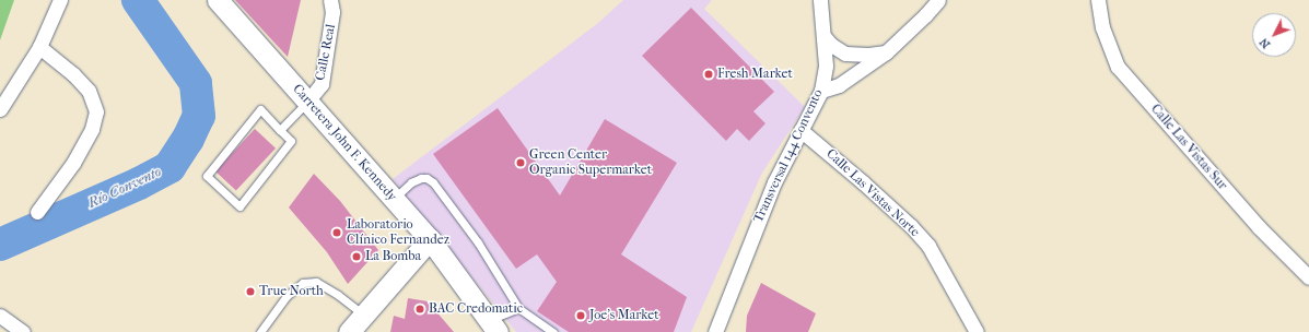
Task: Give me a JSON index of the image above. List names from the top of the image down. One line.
{"streets":{"main road":["Carretera John F. Kennedy"],"street":["Calle Real","Calle Las Vistas Sur","Transversal 144 Convento","Calle Las Vistas Norte"]},"crossings":[["Calle Real","Carretera John F. Kennedy"],["Transversal 144 Convento","Calle Las Vistas Norte"]],"water":["Río Convento"],"places":["Fresh Market","Green Center Organic Supermarket","Laboratorio Clínico Fernandez","La Bomba","True North","BAC Credomatic","Joe's Market"],"north":"bottom left"}
